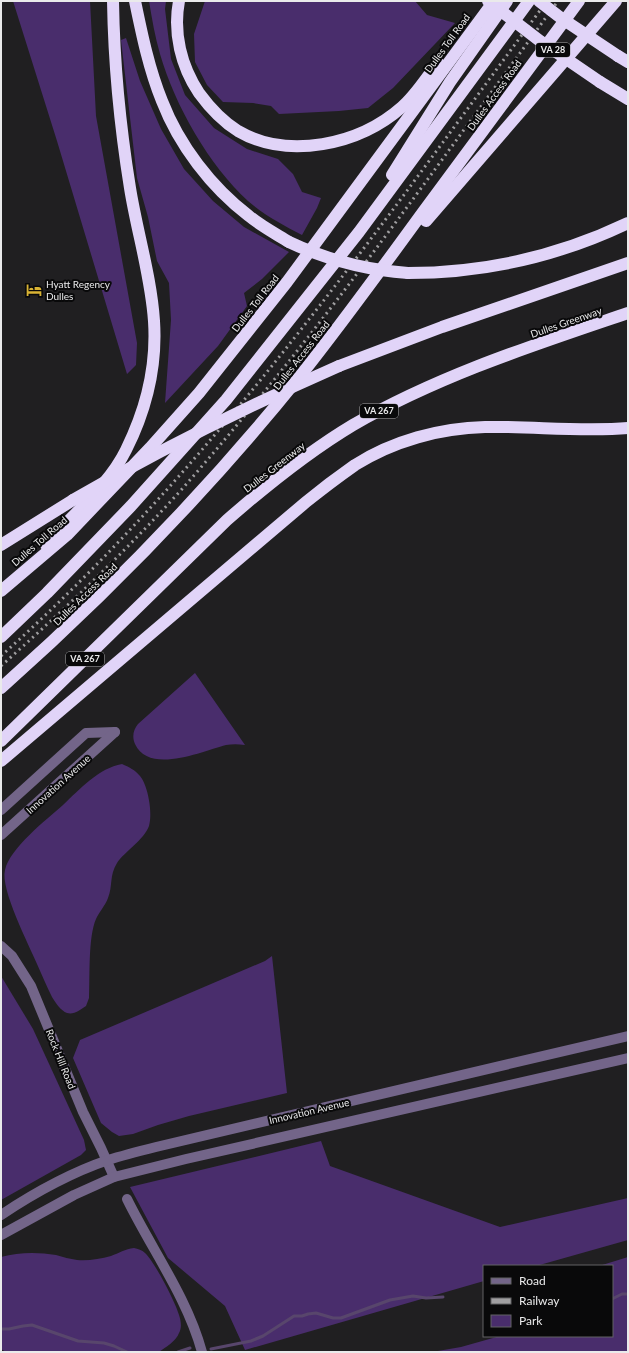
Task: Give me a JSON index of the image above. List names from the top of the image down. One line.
{"streets":{"highway":["Dulles Toll Road","VA 28","Dulles Access Road","Dulles Greenway","VA 267"],"street":["Innovation Avenue","Rock Hill Road"]},"crossings":[["Innovation Avenue","Rock Hill Road"]],"places":{"hotel":["Hyatt Regency Dulles"]},"legend":["Road","Railway","Park"]}
